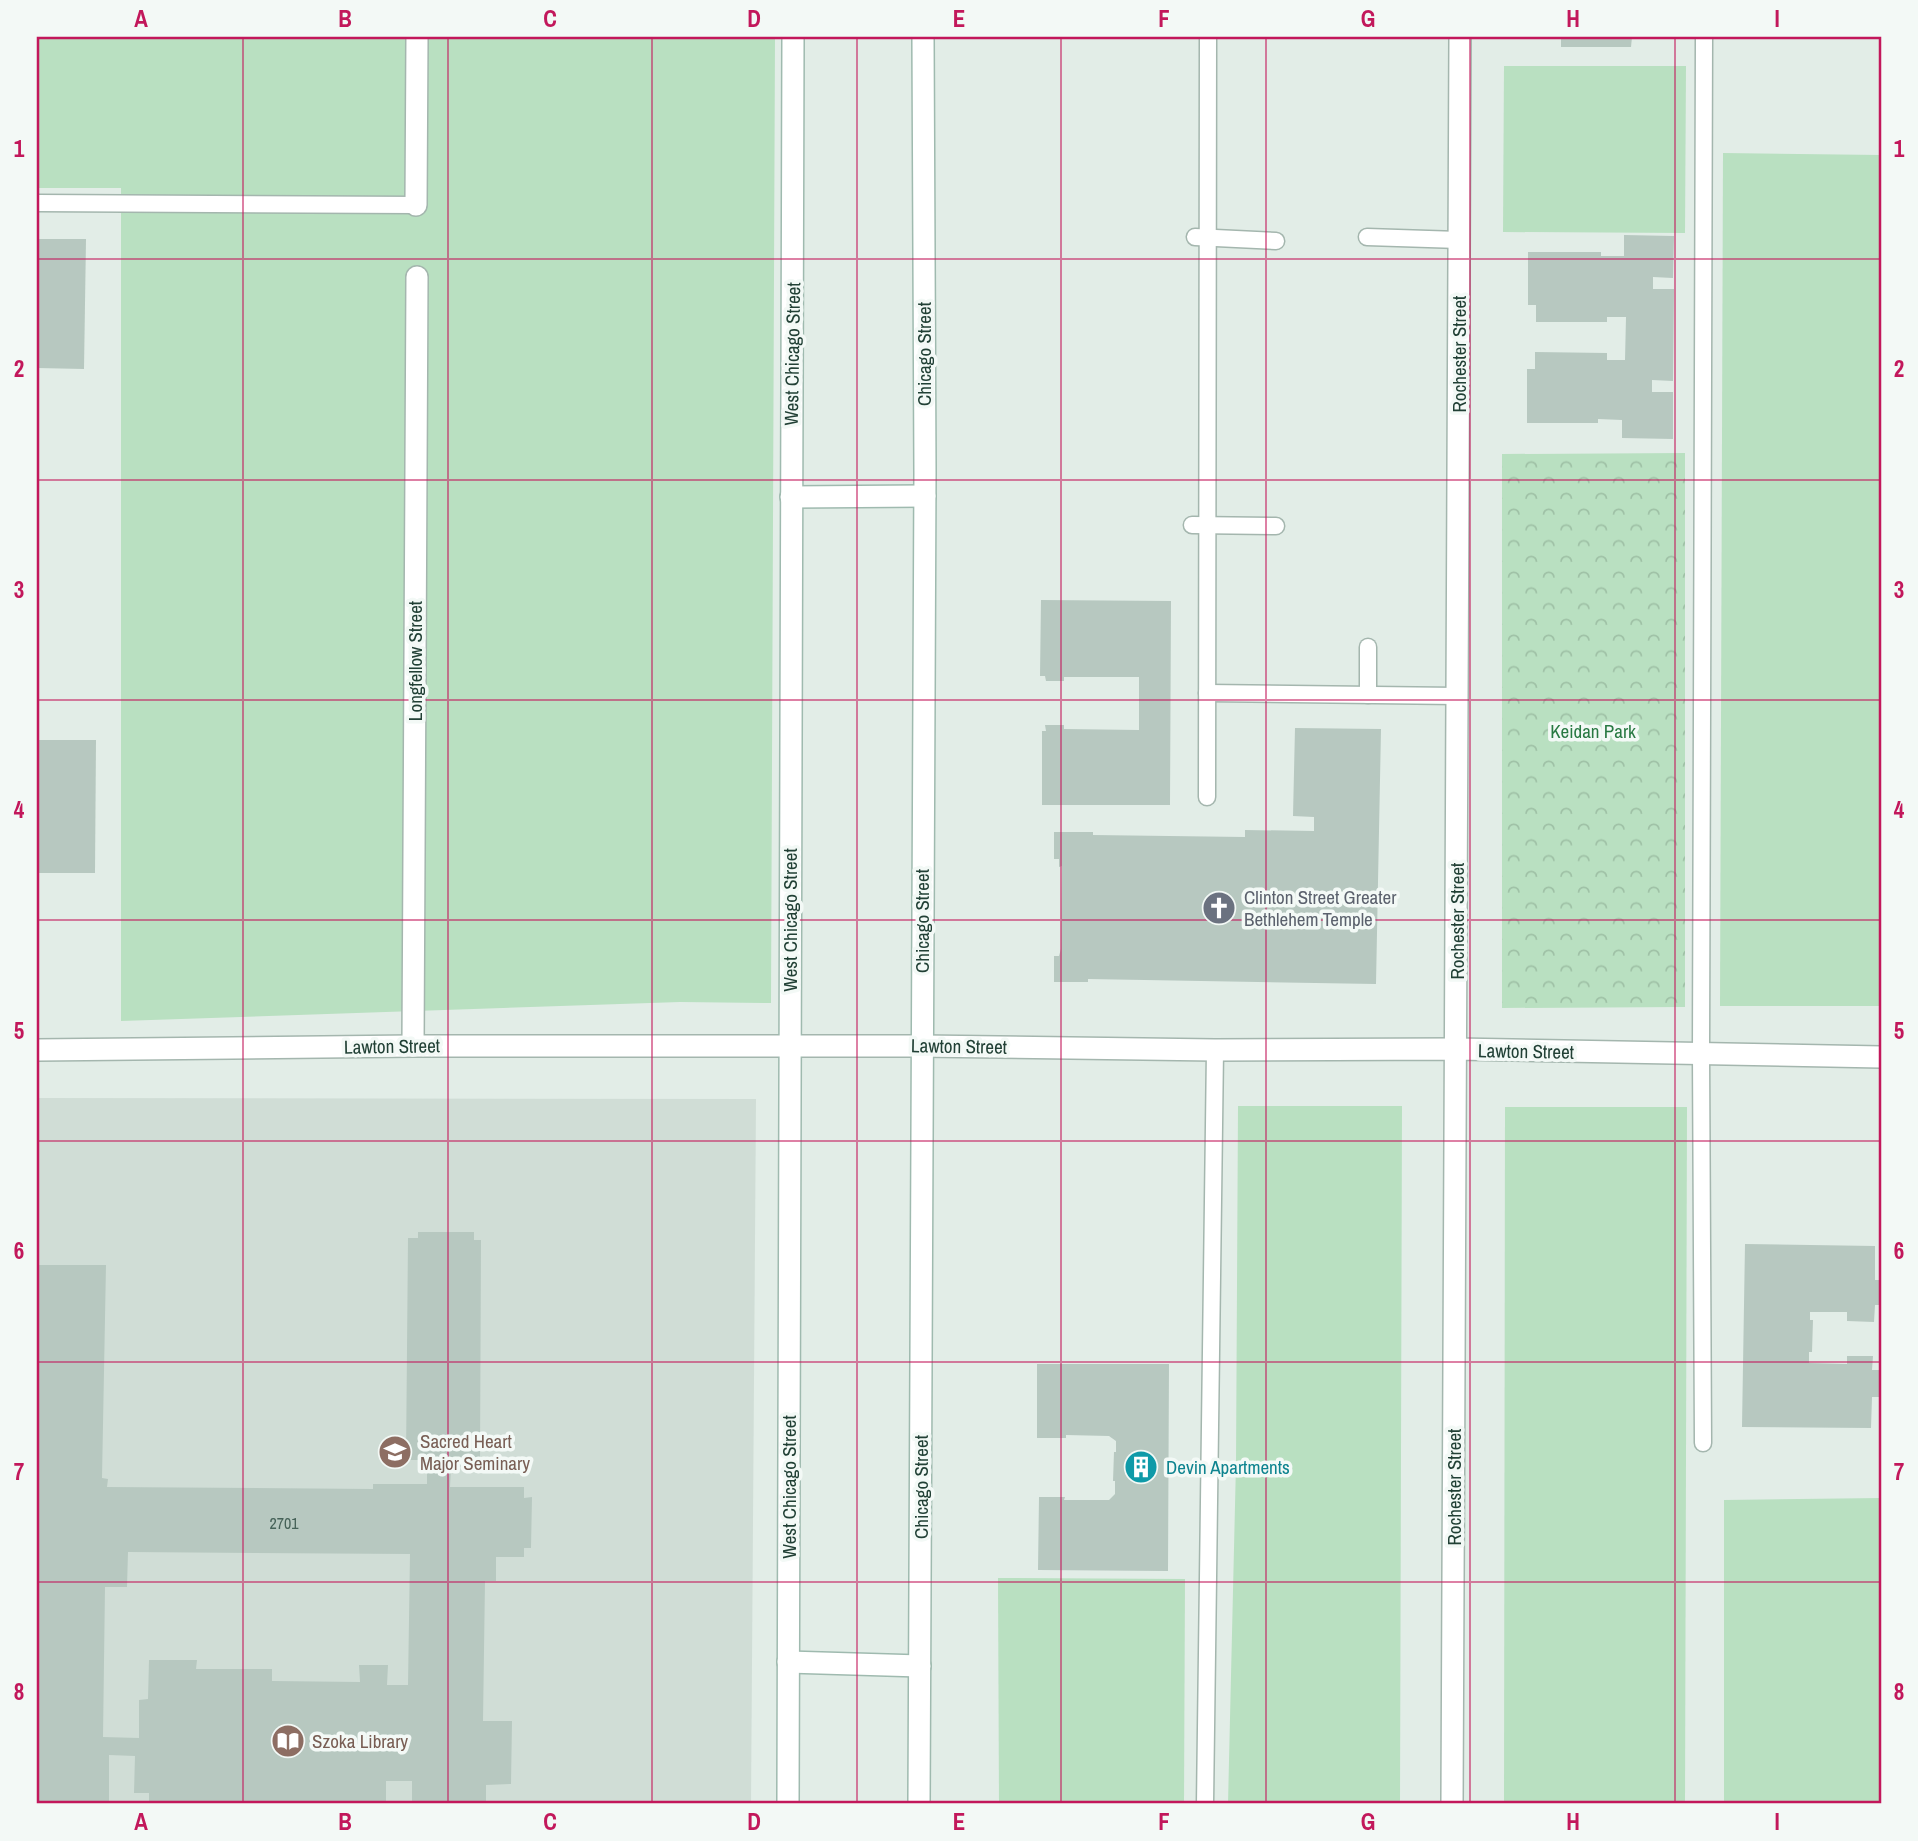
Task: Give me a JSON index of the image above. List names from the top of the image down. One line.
{"streets":{"street":["West Chicago Street","Chicago Street","Rochester Street","Longfellow Street","Lawton Street"]},"crossings":[["West Chicago Street","Lawton Street"],["Chicago Street","Lawton Street"],["Rochester Street","Lawton Street"],["Longfellow Street","Lawton Street"]],"parks":["Keidan Park"],"places":{"church":["Clinton Street Greater Bethlehem Temple"],"school or university":["Sacred Heart Major Seminary"],"building":["Devin Apartments"],"library":["Szoka Library"]},"house_numbers":["2701"],"grid":{"columns":["A","B","C","D","E","F","G","H","I"],"rows":["1","2","3","4","5","6","7","8"]}}
